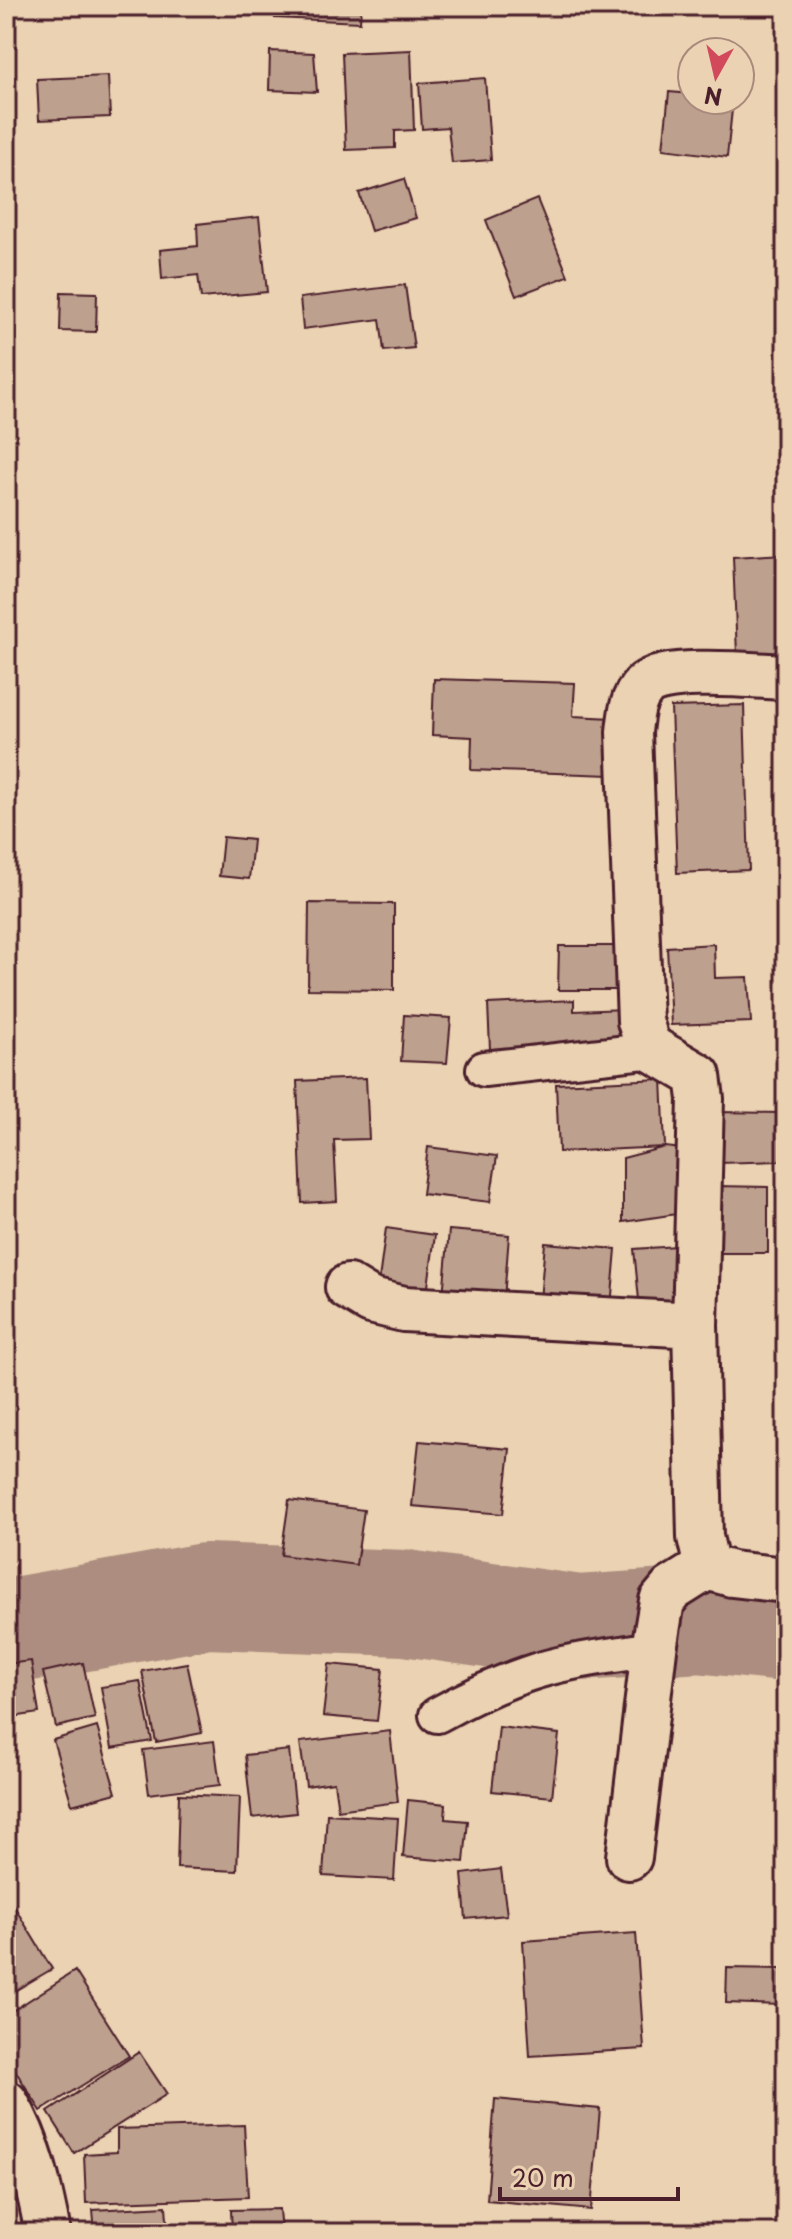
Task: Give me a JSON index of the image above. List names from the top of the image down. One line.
{"scale_bar":"20 m","north":"bottom"}
